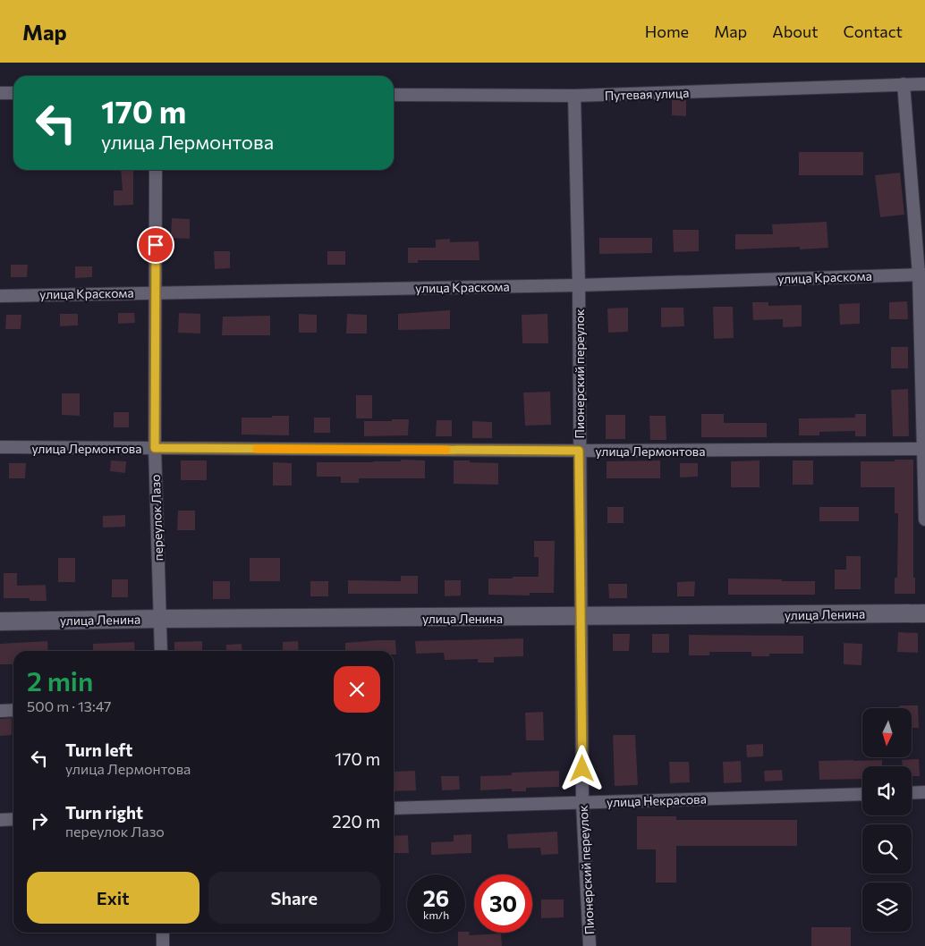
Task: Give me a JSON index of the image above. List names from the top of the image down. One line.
{"streets":{"main road":["улица Ленина"],"street":["Путевая улица","улица Краскома","Пионерский переулок","улица Лермонтова","переулок Лазо","улица Некрасова"]},"crossings":[["Путевая улица","Пионерский переулок"],["улица Краскома","Пионерский переулок"],["улица Краскома","переулок Лазо"],["Пионерский переулок","улица Лермонтова"],["Пионерский переулок","улица Ленина"],["Пионерский переулок","улица Некрасова"],["улица Лермонтова","переулок Лазо"],["переулок Лазо","улица Ленина"]],"north":"bottom","page":{"header":"Map","nav":["Home","Map","About","Contact"],"turn":["170 m","улица Лермонтова"],"heading":["2 min","500 m · 13:47"],"list":[{"name":"Turn left","note":"улица Лермонтова","value":"170 m"},{"name":"Turn right","note":"переулок Лазо","value":"220 m"}],"buttons":["Exit","Share"],"speed":"26 km/h","limit":"30"}}
